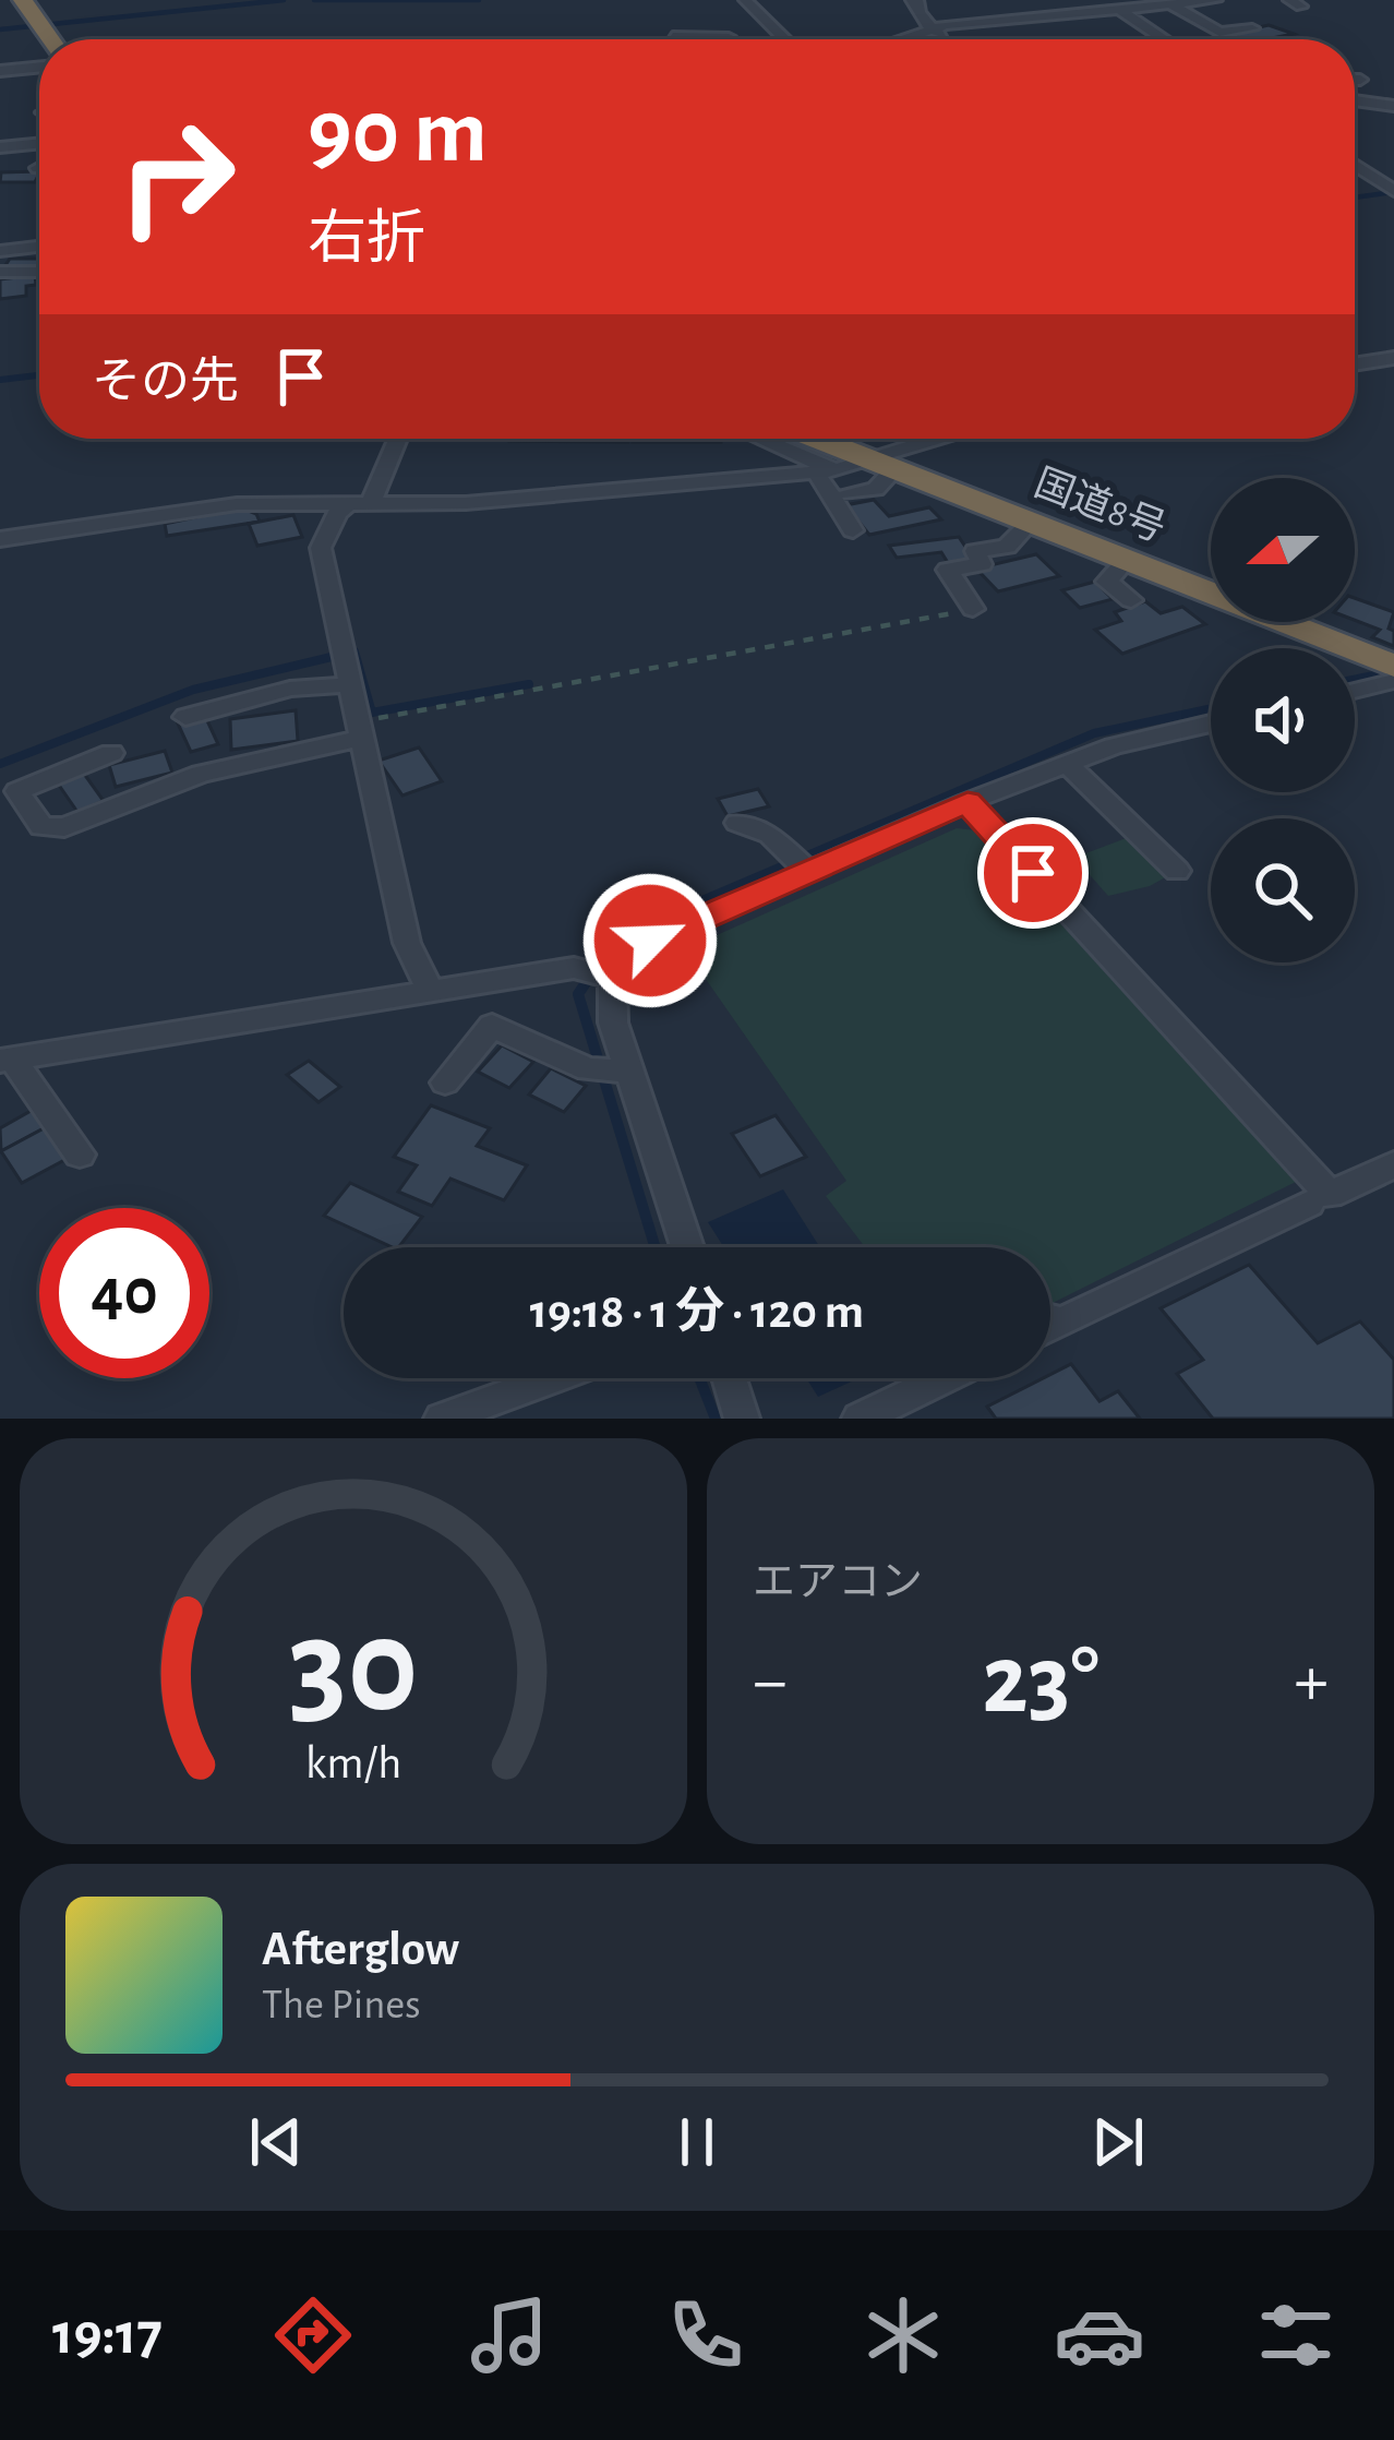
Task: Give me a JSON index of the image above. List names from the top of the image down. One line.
{"streets":{"highway":["国道8号"]},"north":"left","page":{"turn":["90 m","右折"],"then":"その先","limit":"40","trip":"19:18 · 1 分 · 120 m","tile":"エアコン","heat":["−","23°","+"],"song":["Afterglow","The Pines"],"tabs":"19:17","gauge":["30","km/h"]}}
